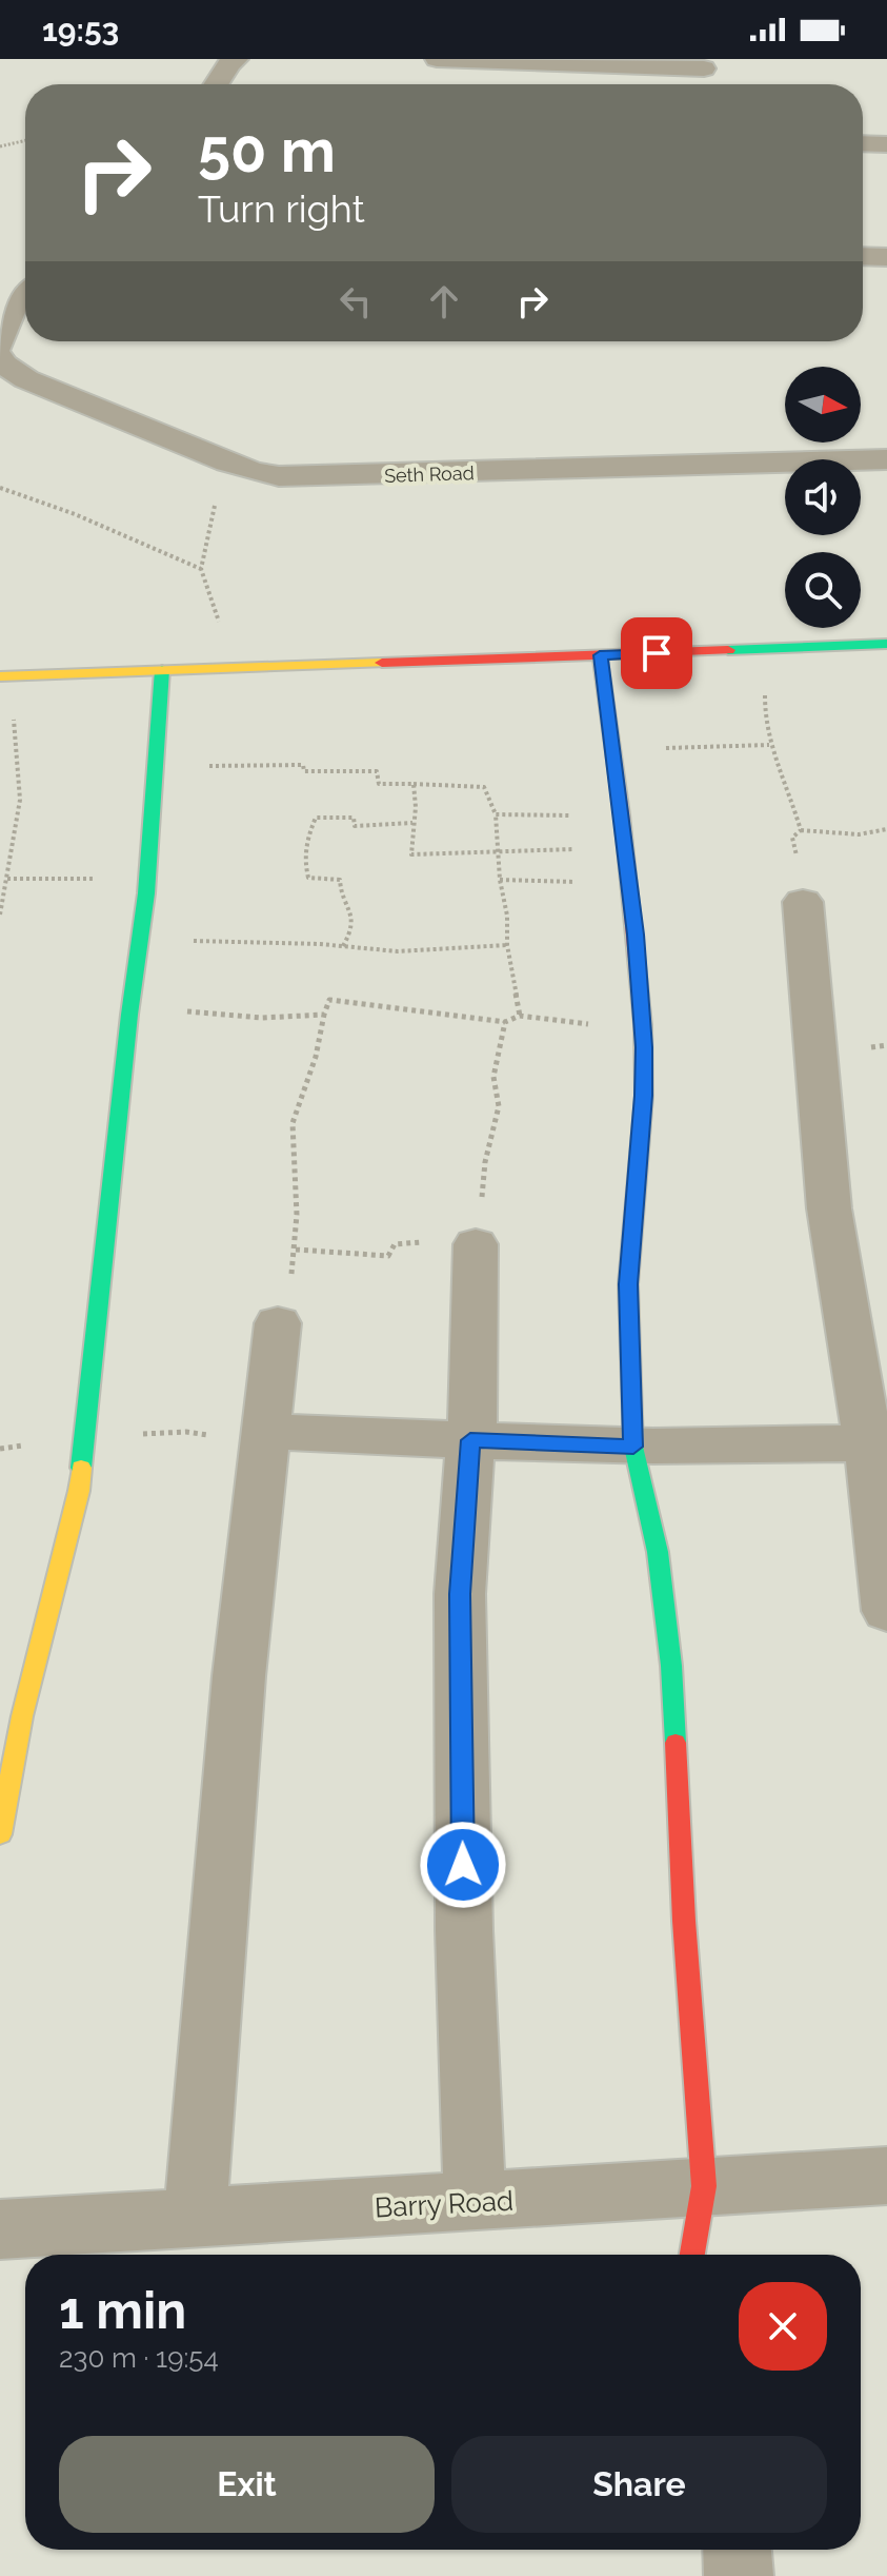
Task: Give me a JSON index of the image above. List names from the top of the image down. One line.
{"streets":{"street":["Seth Road","Barry Road"]},"north":"right","page":{"status":"19:53","turn":["50 m","Turn right"],"heading":["1 min","230 m · 19:54"],"buttons":["Exit","Share"]}}
